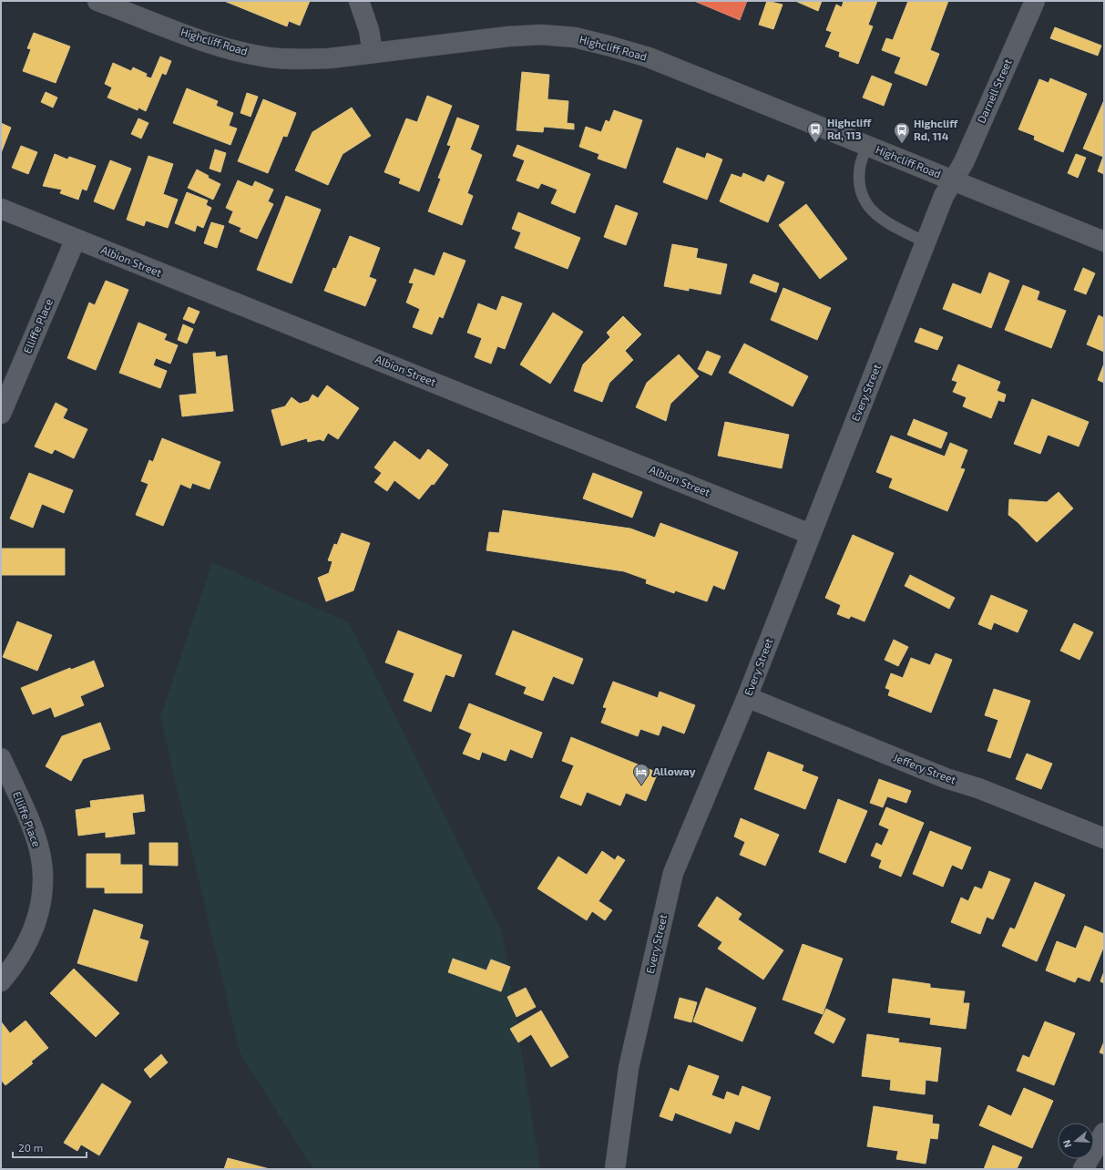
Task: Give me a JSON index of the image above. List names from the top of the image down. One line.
{"streets":{"main road":["Highcliff Road"],"street":["Darnell Street","Albion Street","Elliffe Place","Every Street","Jeffery Street"]},"crossings":[["Highcliff Road","Darnell Street"],["Highcliff Road","Every Street"],["Darnell Street","Every Street"],["Albion Street","Elliffe Place"],["Albion Street","Every Street"],["Every Street","Jeffery Street"]],"places":{"bus stop":["Highcliff Rd, 113","Highcliff Rd, 114"],"hotel":["Alloway"]},"scale_bar":"20 m","north":"left"}
